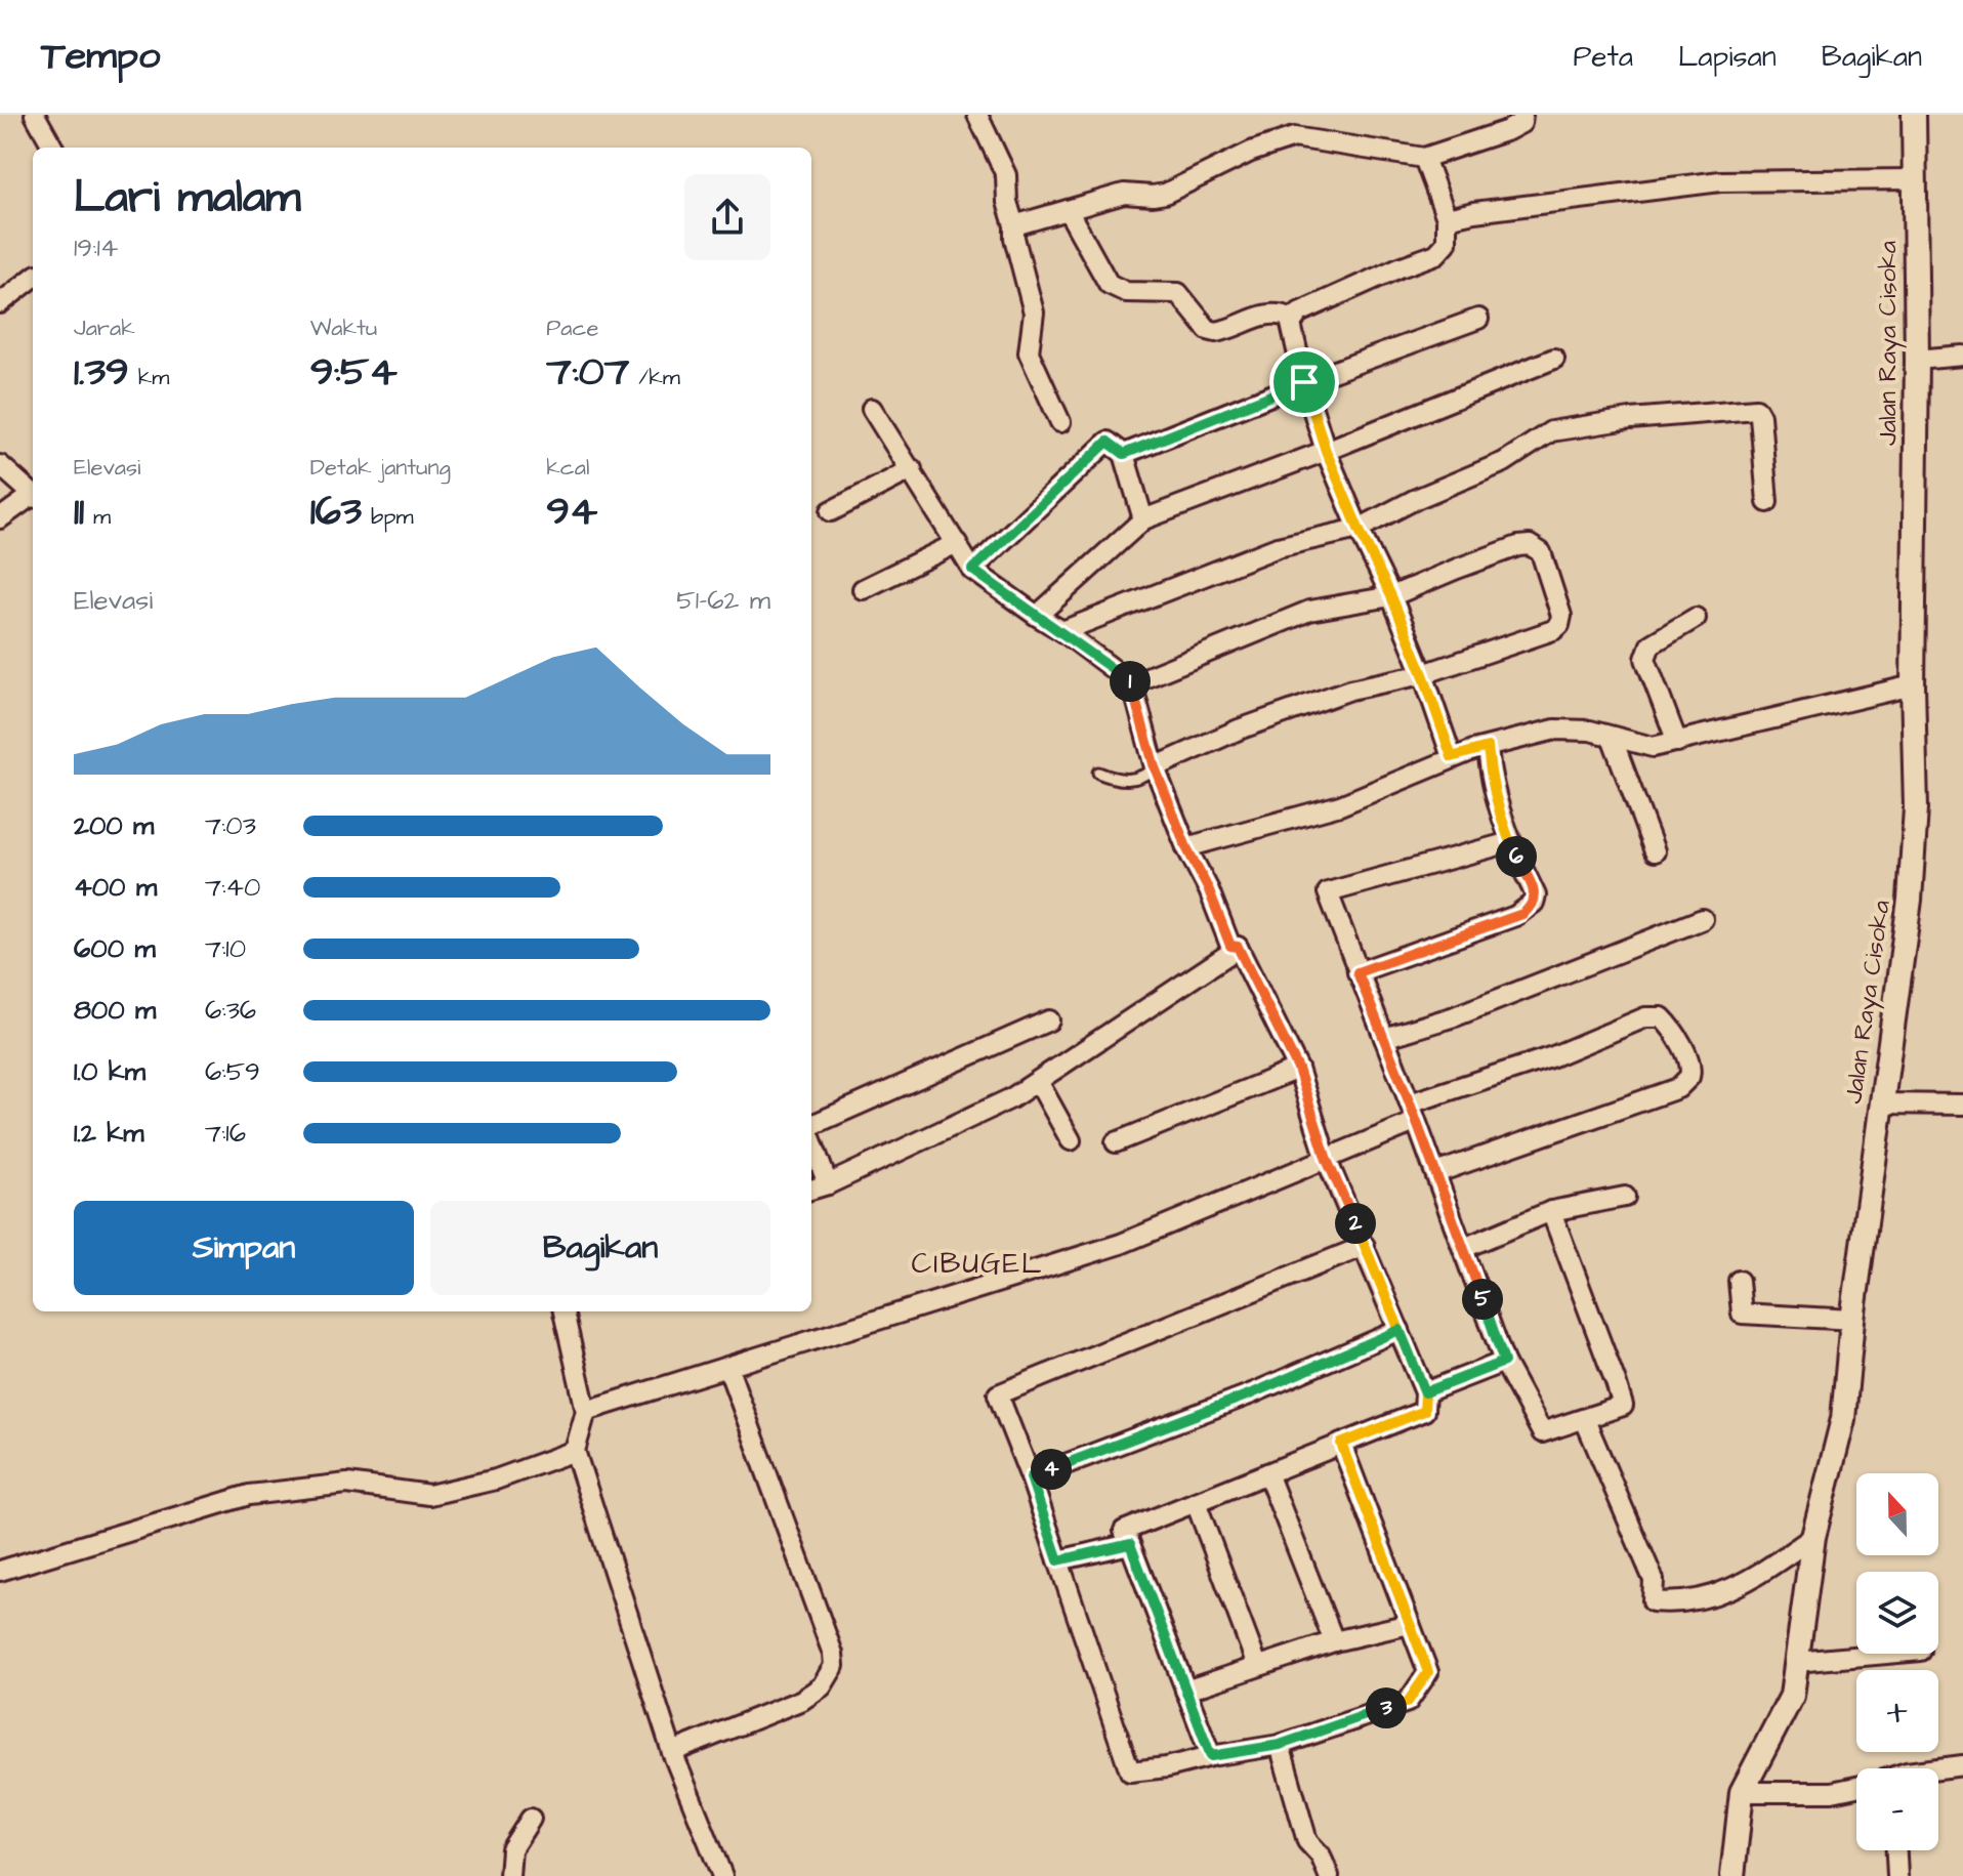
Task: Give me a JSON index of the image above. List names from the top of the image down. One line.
{"streets":{"street":["Jalan Raya Cisoka"]},"districts":["CIBUGEL"],"north":"top","page":{"header":"Tempo","nav":["Peta","Lapisan","Bagikan"],"heading":["Lari malam","19:14"],"stats":[["Jarak","1.39 km"],["Waktu","9:54"],["Pace","7:07 /km"],["Elevasi","11 m"],["Detak jantung","163 bpm"],["kcal","94"]],"chart":["Elevasi","51–62 m"],"pins":["1","6","2","5","4","3"],"list":[{"name":"200 m","note":"7:03"},{"name":"400 m","note":"7:40"},{"name":"600 m","note":"7:10"},{"name":"800 m","note":"6:36"},{"name":"1.0 km","note":"6:59"},{"name":"1.2 km","note":"7:16"}],"buttons":["Simpan","Bagikan"],"map_buttons":["+","−"]}}
